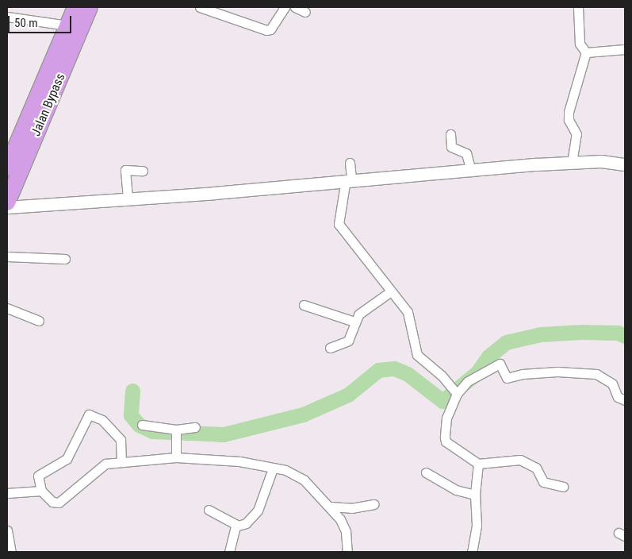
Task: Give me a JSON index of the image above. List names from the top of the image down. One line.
{"streets":{"highway":["Jalan Bypass"]},"scale_bar":"50 m"}
